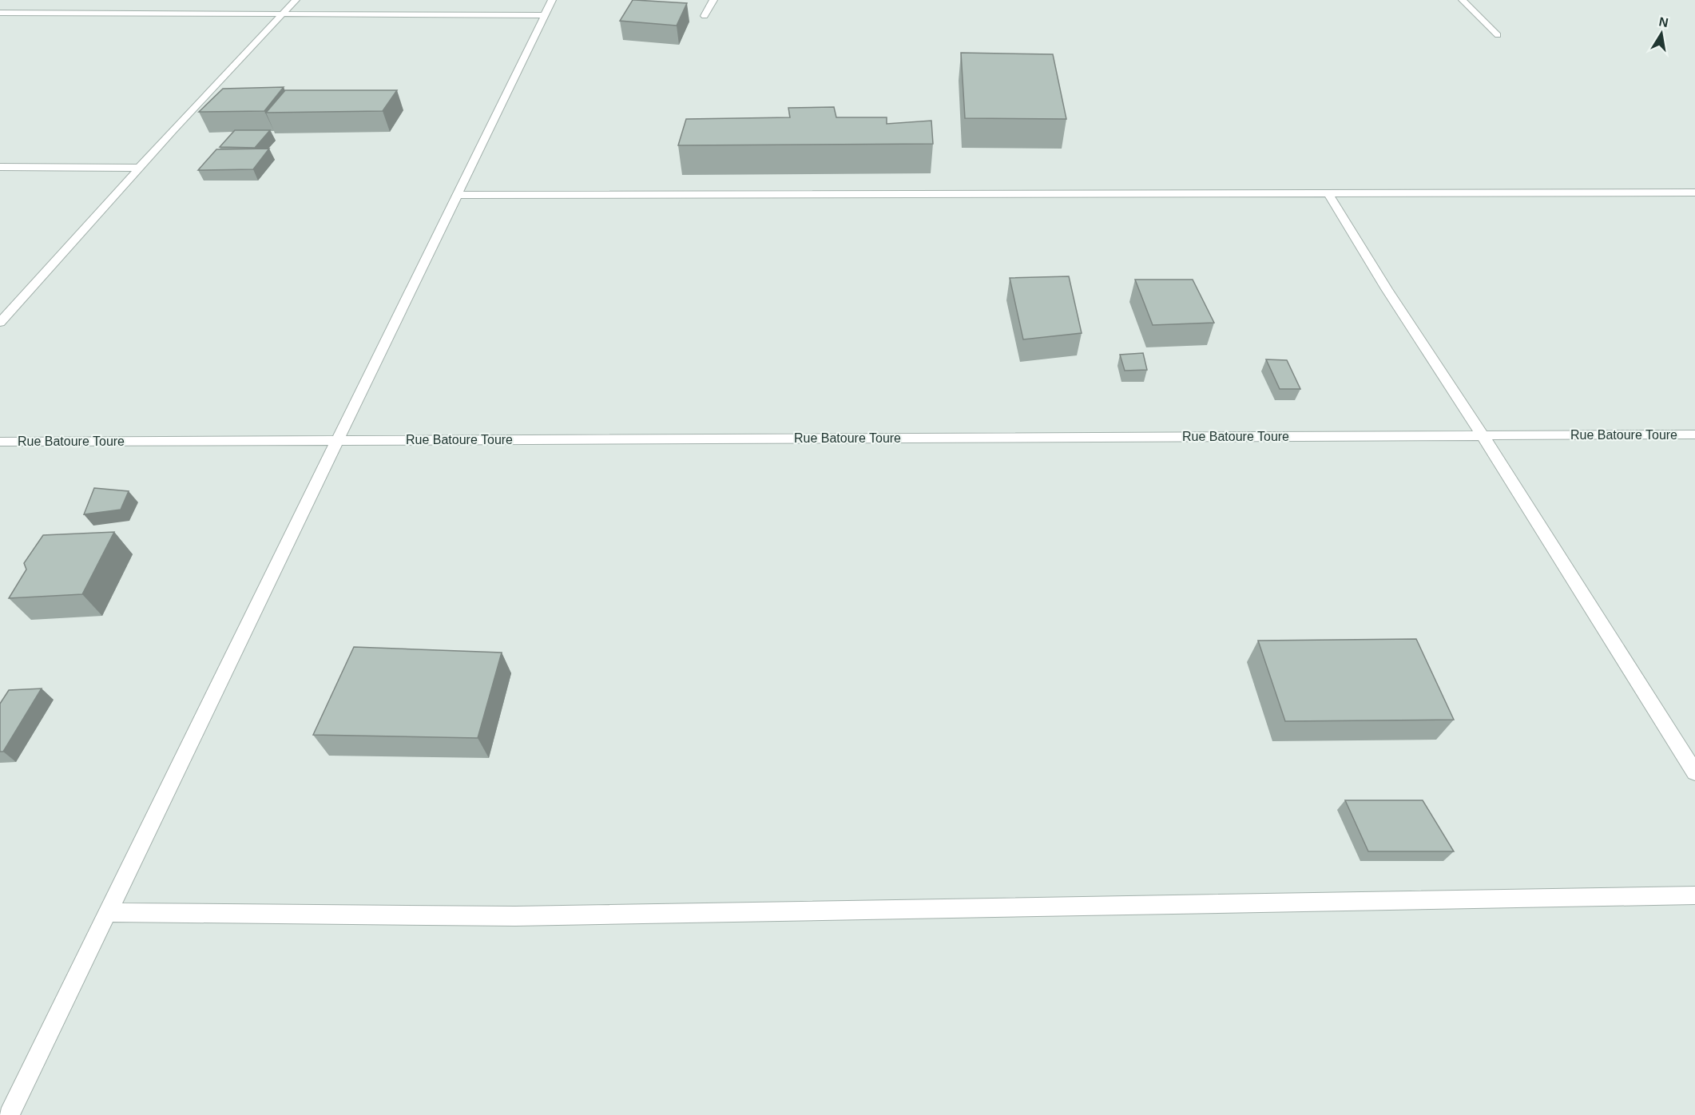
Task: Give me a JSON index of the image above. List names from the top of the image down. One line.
{"streets":{"street":["Rue Batoure Toure"]},"north":"top"}
